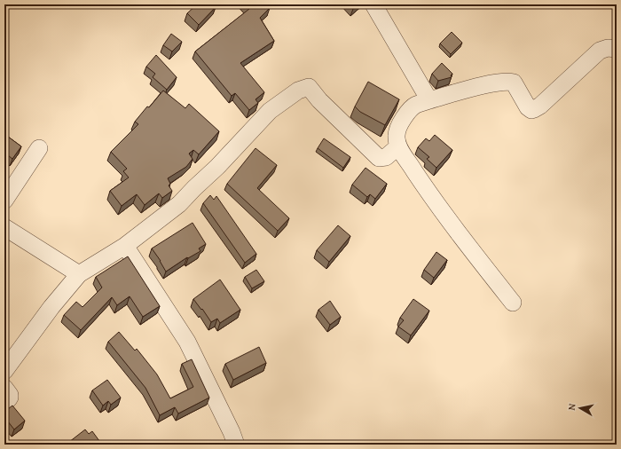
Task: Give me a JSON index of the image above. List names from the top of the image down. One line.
{"north":"left"}
